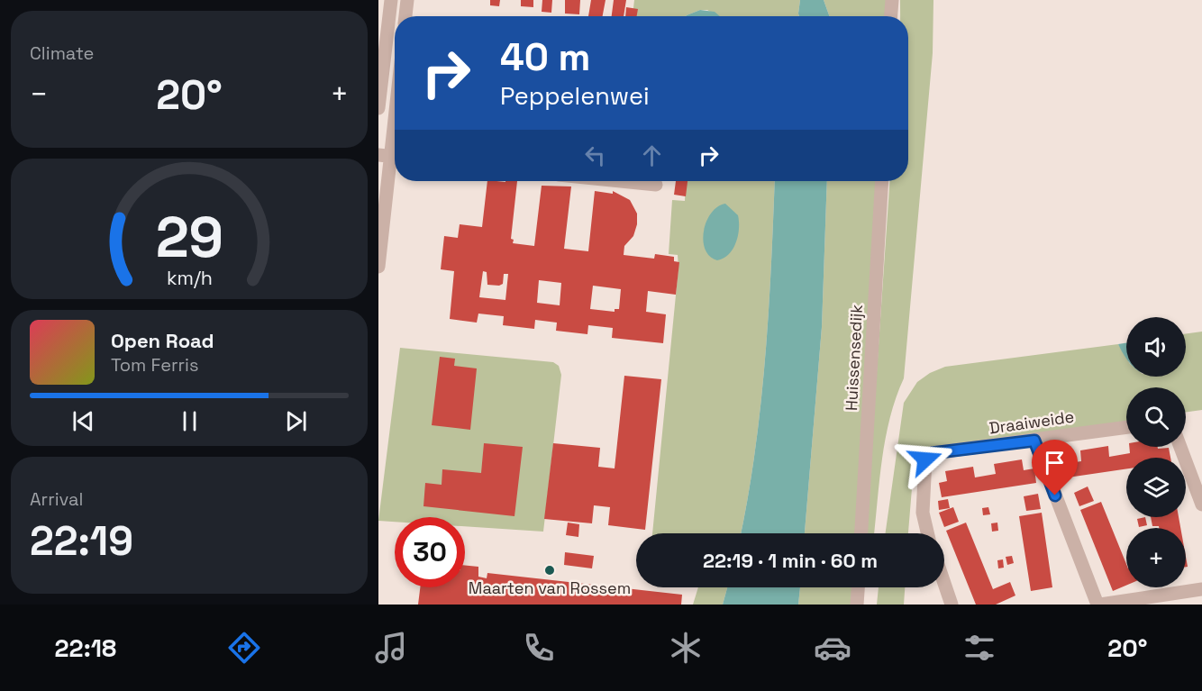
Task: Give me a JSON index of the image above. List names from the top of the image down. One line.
{"streets":{"street":["Huissensedijk","Draaiweide"]},"places":["Maarten van Rossem"],"page":{"tile":["Climate",["Arrival","22:19"]],"turn":["40 m","Peppelenwei"],"heat":["−","20°","+"],"map_buttons":"+","song":["Open Road","Tom Ferris"],"limit":"30","trip":"22:19 · 1 min · 60 m","tabs":["22:18","20°"],"gauge":["29","km/h"]}}
